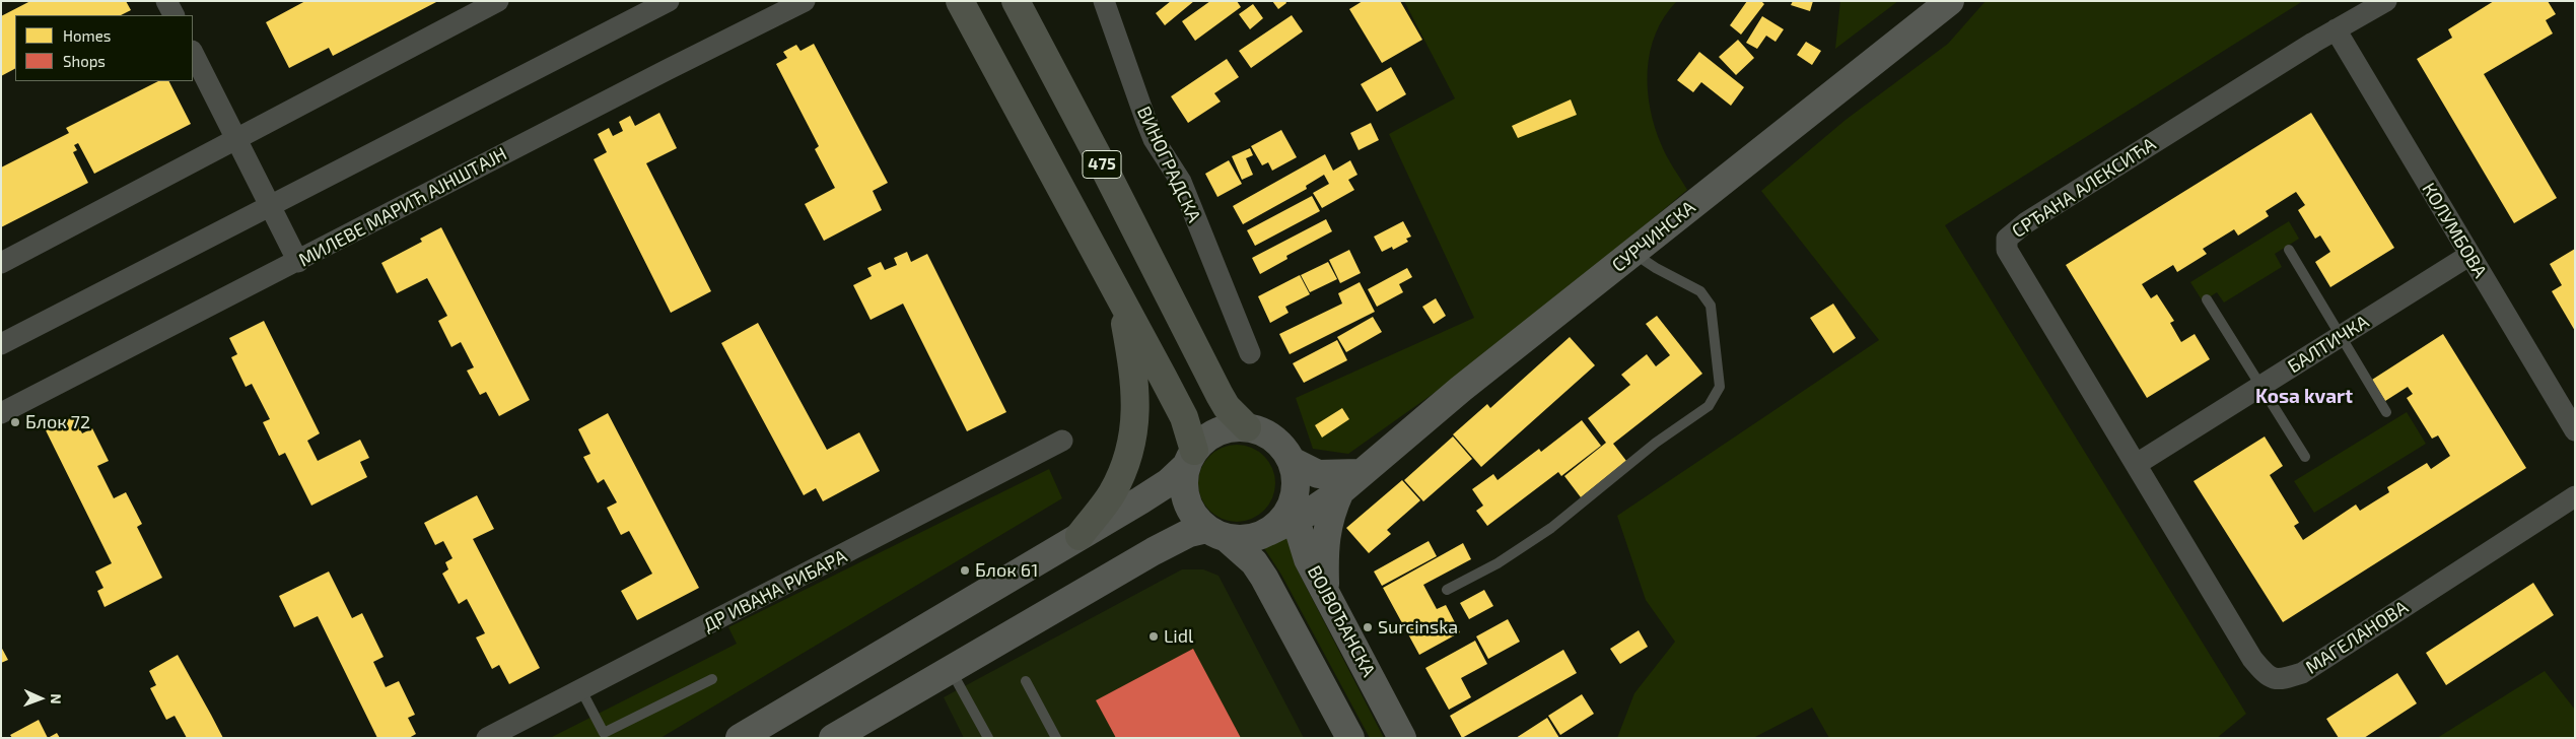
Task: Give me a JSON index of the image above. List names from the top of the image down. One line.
{"streets":{"highway":["475"],"main road":["СУРЧИНСКА","ВОЈВОЂАНСКА"],"street":["ВИНОГРАДСКА","СРЂАНА АЛЕКСИЋА","МИЛЕВЕ МАРИЋ АЈНШТАЈН","КОЛУМБОВА","БАЛТИЧКА","ДР ИВАНА РИБАРА","МАГЕЛАНОВА"]},"crossings":[["475","СУРЧИНСКА"],["475","ВОЈВОЂАНСКА"],["СРЂАНА АЛЕКСИЋА","КОЛУМБОВА"],["СРЂАНА АЛЕКСИЋА","БАЛТИЧКА"],["СРЂАНА АЛЕКСИЋА","МАГЕЛАНОВА"],["КОЛУМБОВА","БАЛТИЧКА"],["СУРЧИНСКА","ВОЈВОЂАНСКА"],["БАЛТИЧКА","МАГЕЛАНОВА"]],"districts":["Kosa kvart"],"places":["Блок 72","Блок 61","Surcinska","Lidl"],"legend":["Homes","Shops"],"north":"right"}
